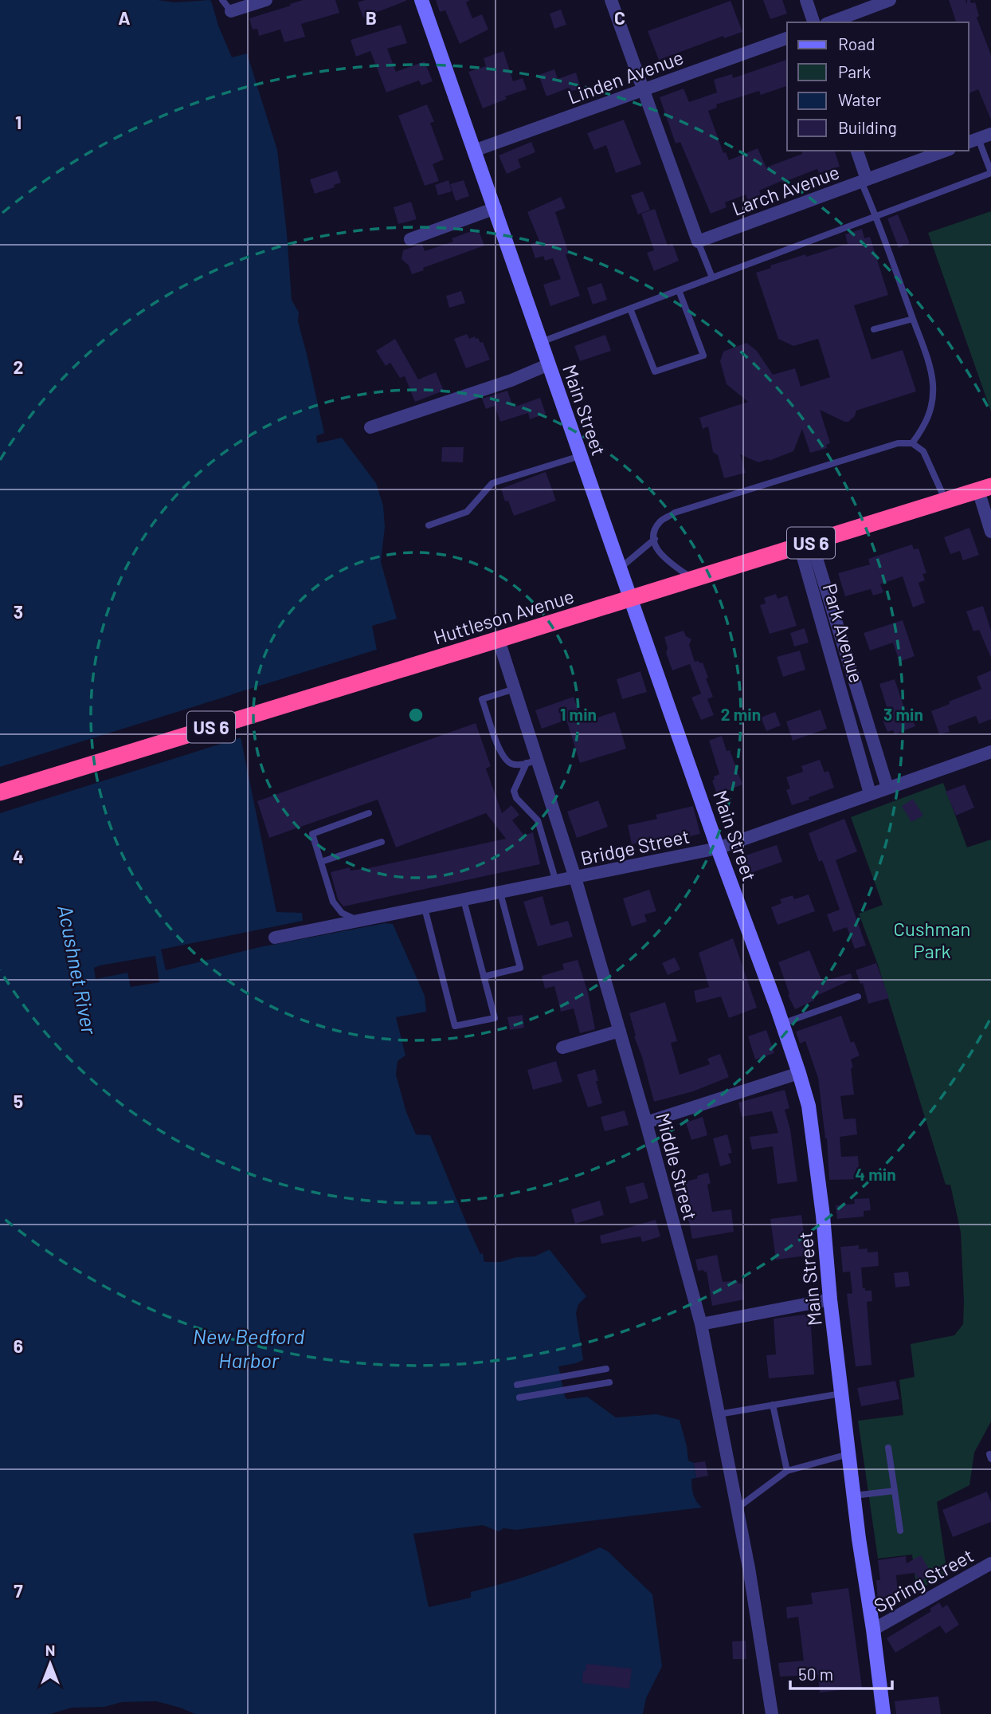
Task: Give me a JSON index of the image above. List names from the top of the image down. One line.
{"streets":{"highway":["US 6","Huttleson Avenue"],"main road":["Main Street"],"street":["Linden Avenue","Larch Avenue","Park Avenue","Bridge Street","Middle Street","Spring Street"]},"crossings":[["Linden Avenue","Main Street"],["Main Street","US 6"],["Main Street","Huttleson Avenue"],["Main Street","Bridge Street"],["Main Street","Spring Street"],["US 6","Huttleson Avenue"],["US 6","Park Avenue"],["Huttleson Avenue","Middle Street"],["Park Avenue","Bridge Street"],["Bridge Street","Middle Street"]],"water":["Acushnet River","New Bedford Harbor"],"parks":["Cushman Park"],"legend":["Road","Park","Water","Building"],"scale_bar":"50 m","north":"top","grid":{"columns":["A","B","C"],"rows":["1","2","3","4","5","6","7"]},"rings":["1 min","2 min","3 min","4 min"]}
